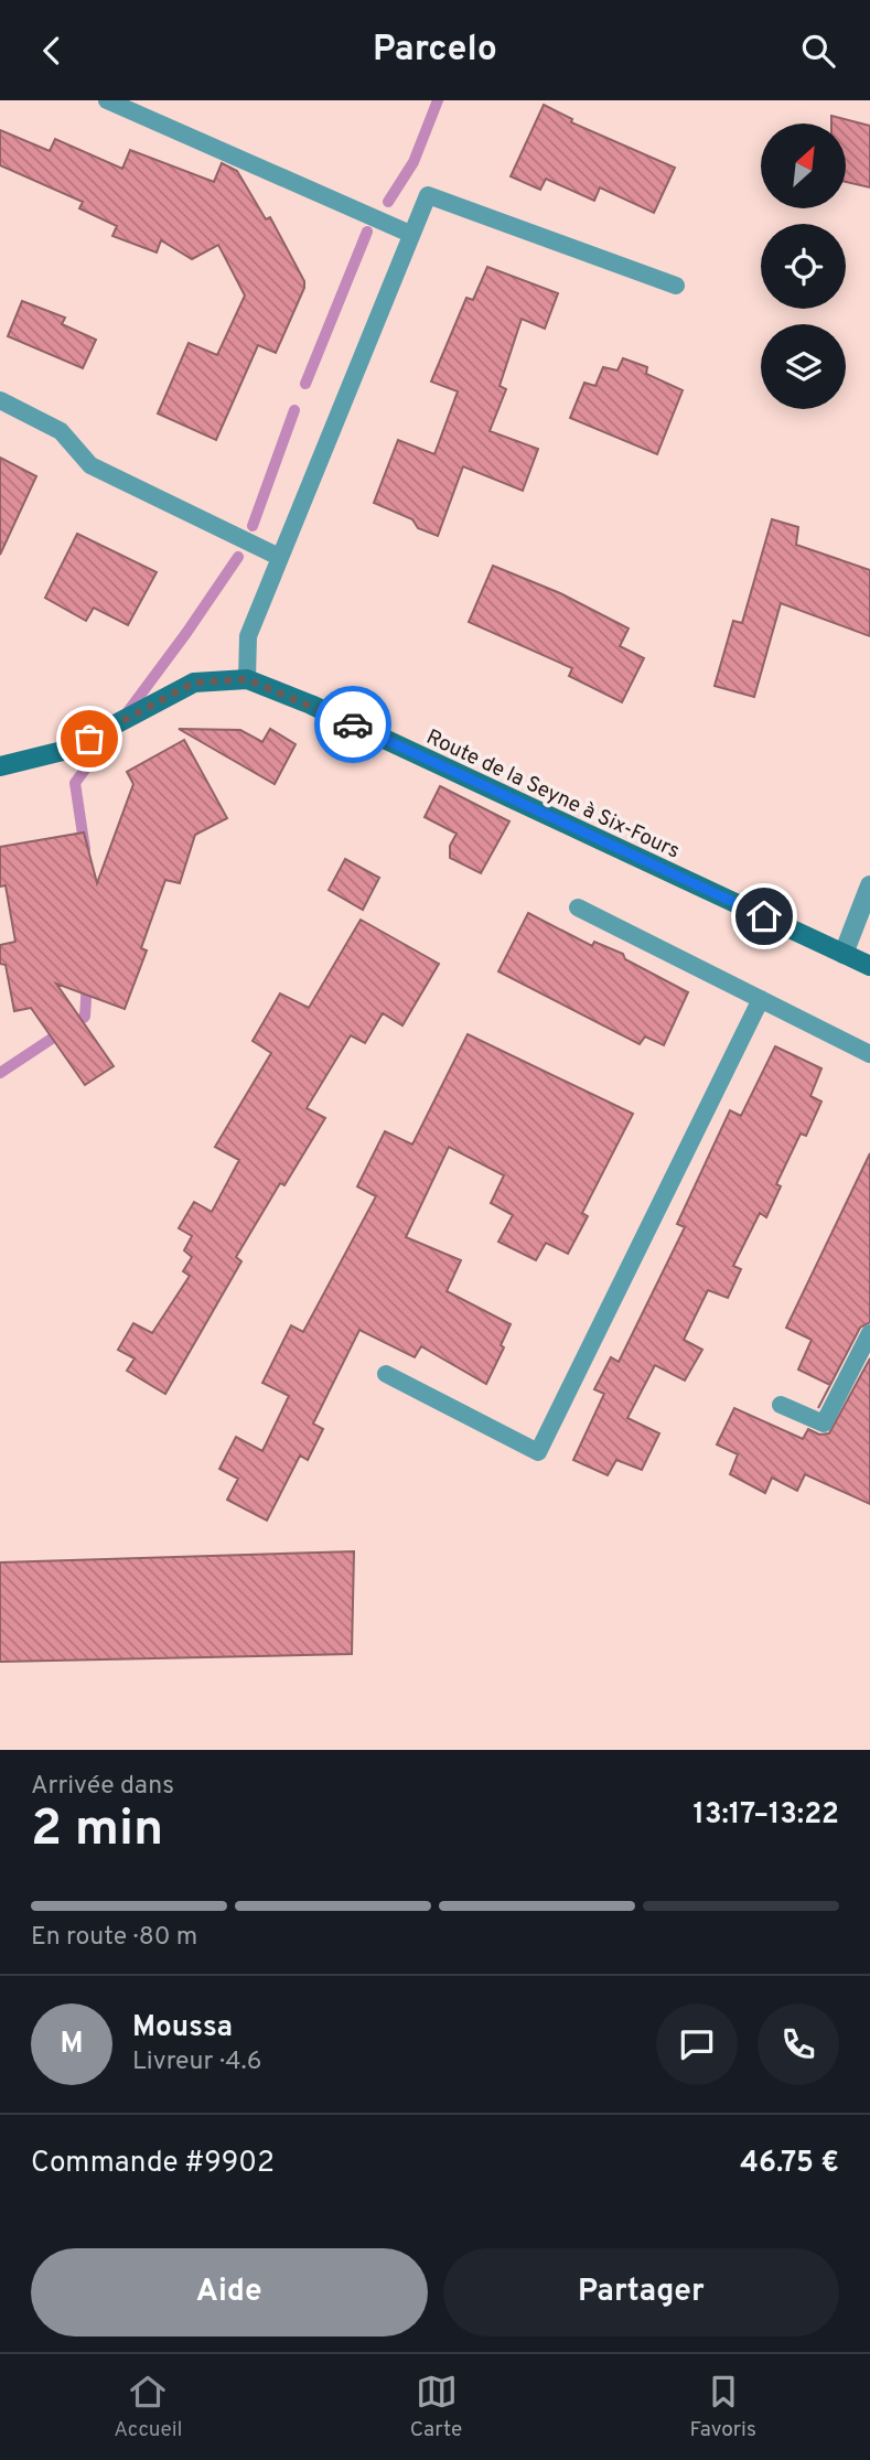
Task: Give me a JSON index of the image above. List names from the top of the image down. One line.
{"streets":{"street":["Route de la Seyne à Six-Fours"]},"north":"top right","page":{"header":"Parcelo","heading":["2 min","Arrivée dans","13:17–13:22"],"panel":["Moussa","Livreur · 4.6","Commande #9902","46.75 €"],"bar":"En route · 80 m","round":"M","buttons":["Aide","Partager"],"tabs":["Accueil","Carte","Favoris"]}}
